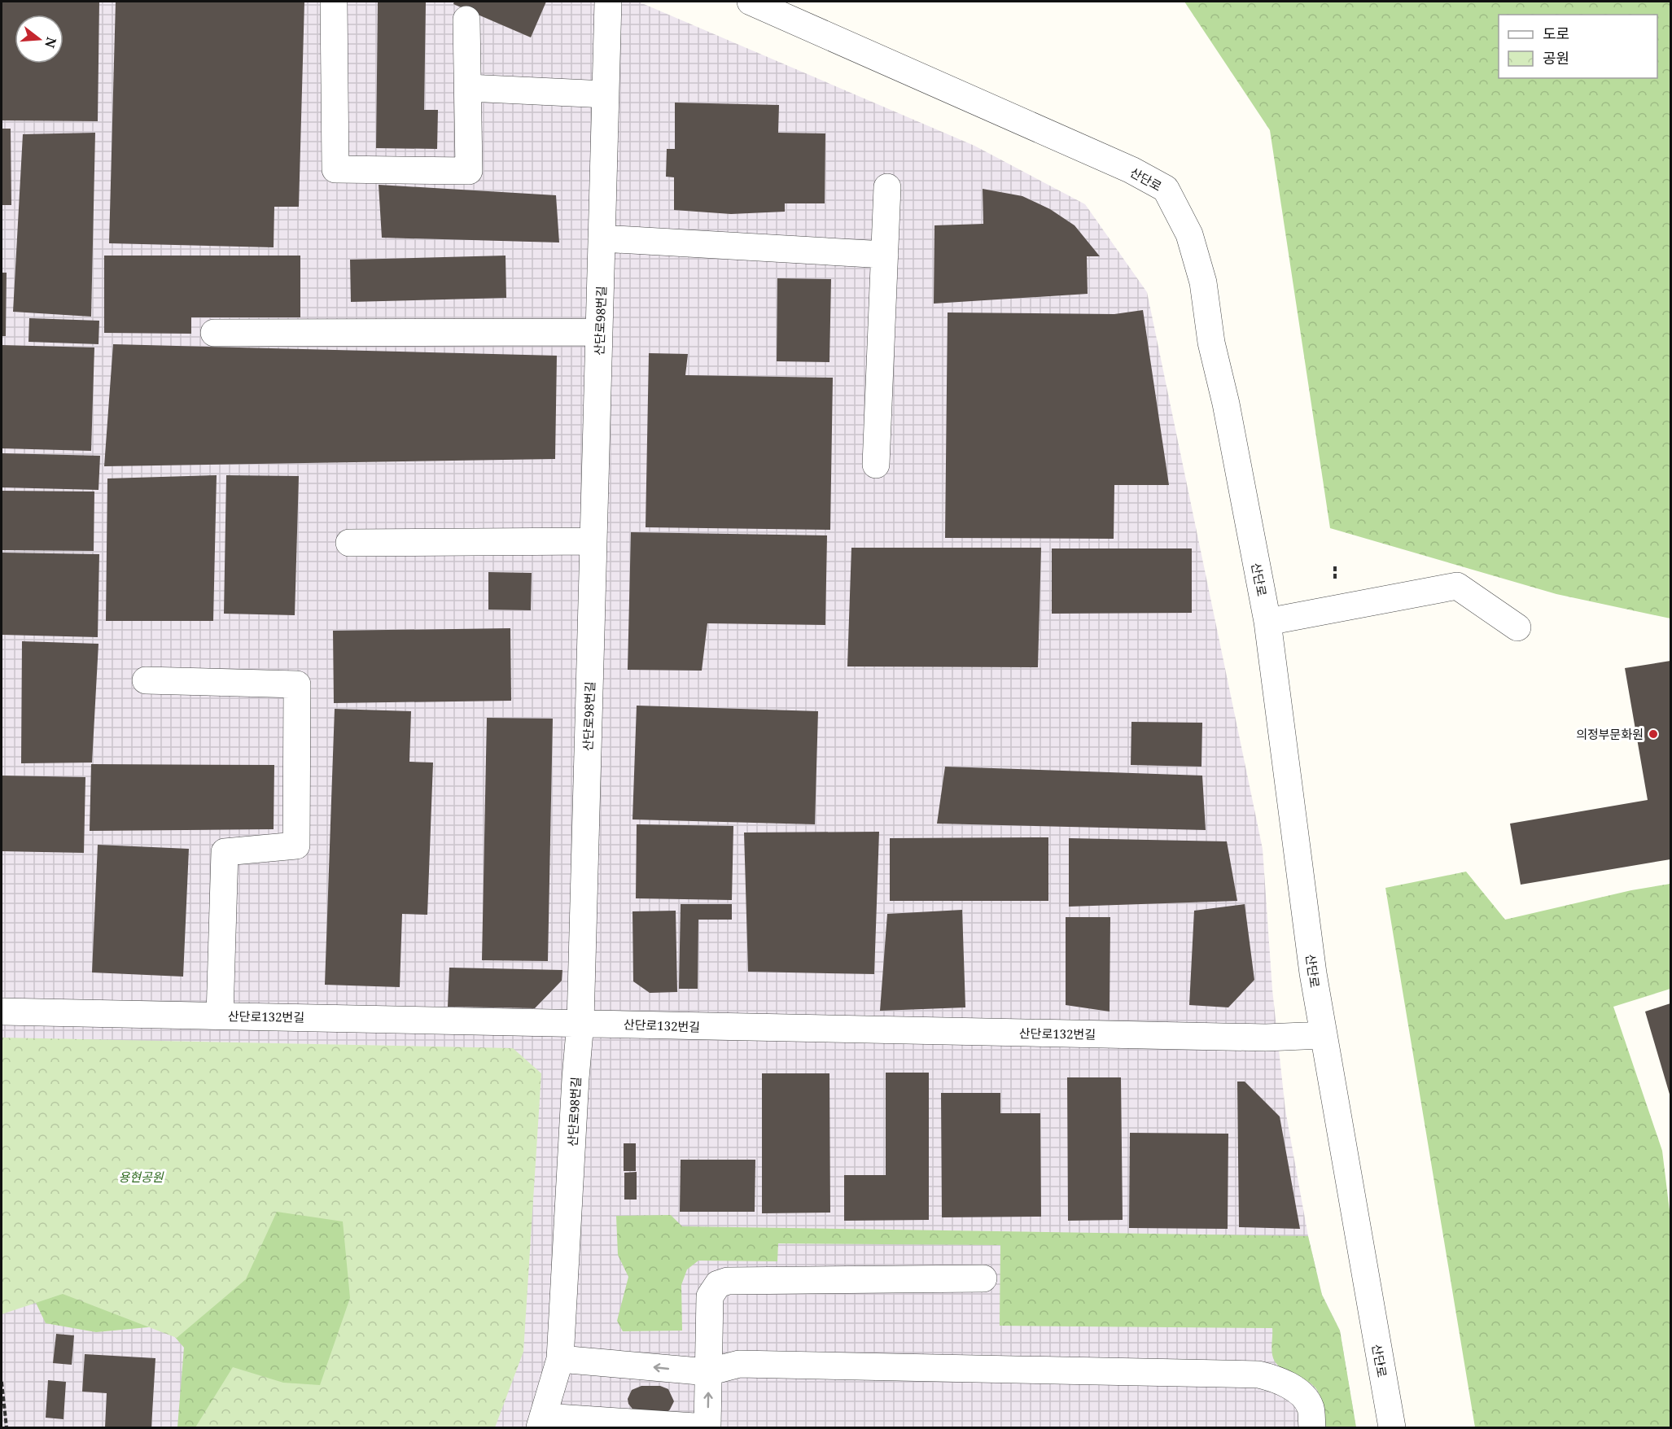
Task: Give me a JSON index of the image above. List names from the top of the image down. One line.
{"streets":{"lane":["산단로","산단로98번길","산단로132번길"]},"crossings":[["산단로","산단로132번길"],["산단로98번길","산단로132번길"]],"parks":["용현공원"],"places":["의정부문화원"],"legend":["도로","공원"],"north":"right"}
